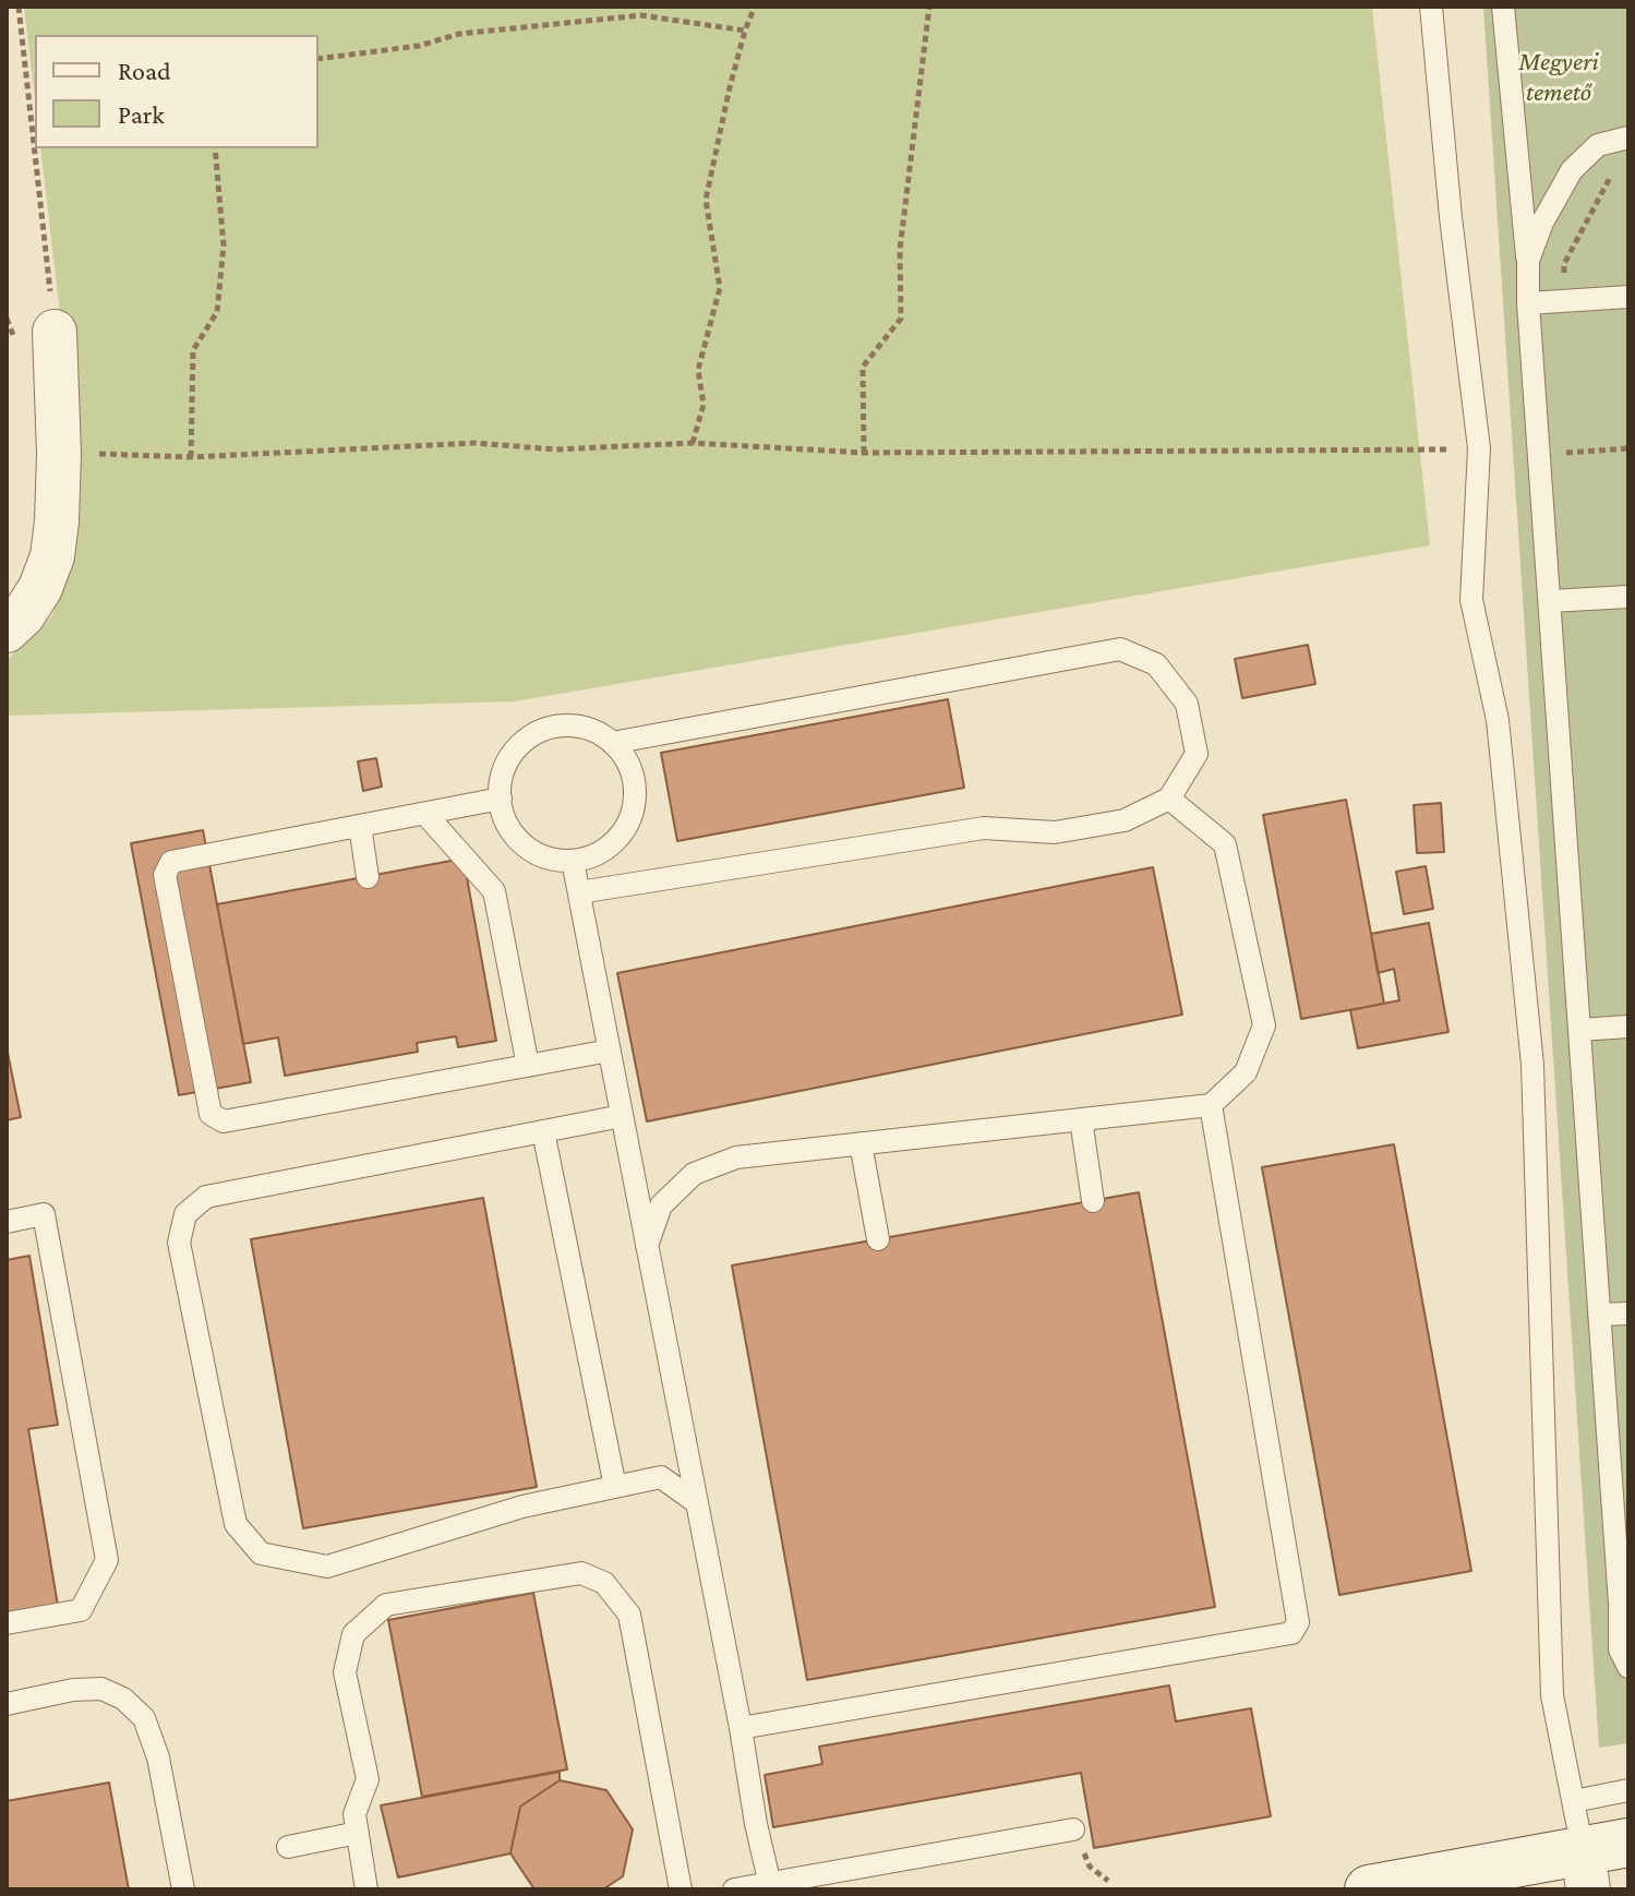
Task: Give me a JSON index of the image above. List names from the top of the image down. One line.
{"parks":["Megyeri temető"],"legend":["Road","Park"]}
